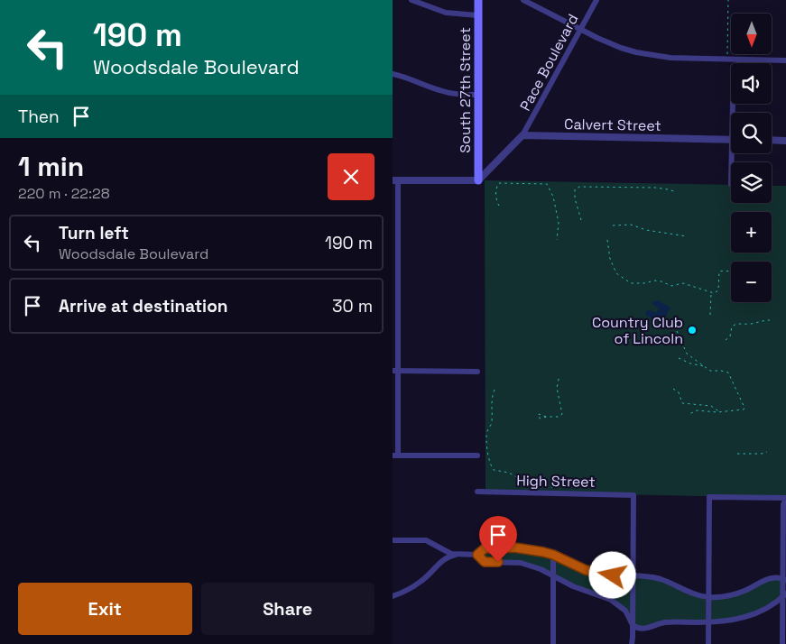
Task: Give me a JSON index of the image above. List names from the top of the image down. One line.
{"streets":{"main road":["South 27th Street"],"street":["Pace Boulevard","Calvert Street","High Street"]},"crossings":[["Pace Boulevard","Calvert Street"]],"places":["Country Club of Lincoln"],"north":"bottom","page":{"turn":["190 m","Woodsdale Boulevard"],"map_buttons":["+","−"],"then":"Then","heading":["1 min","220 m · 22:28"],"list":[{"name":"Turn left","note":"Woodsdale Boulevard","value":"190 m"},{"name":"Arrive at destination","value":"30 m"}],"buttons":["Exit","Share"]}}
